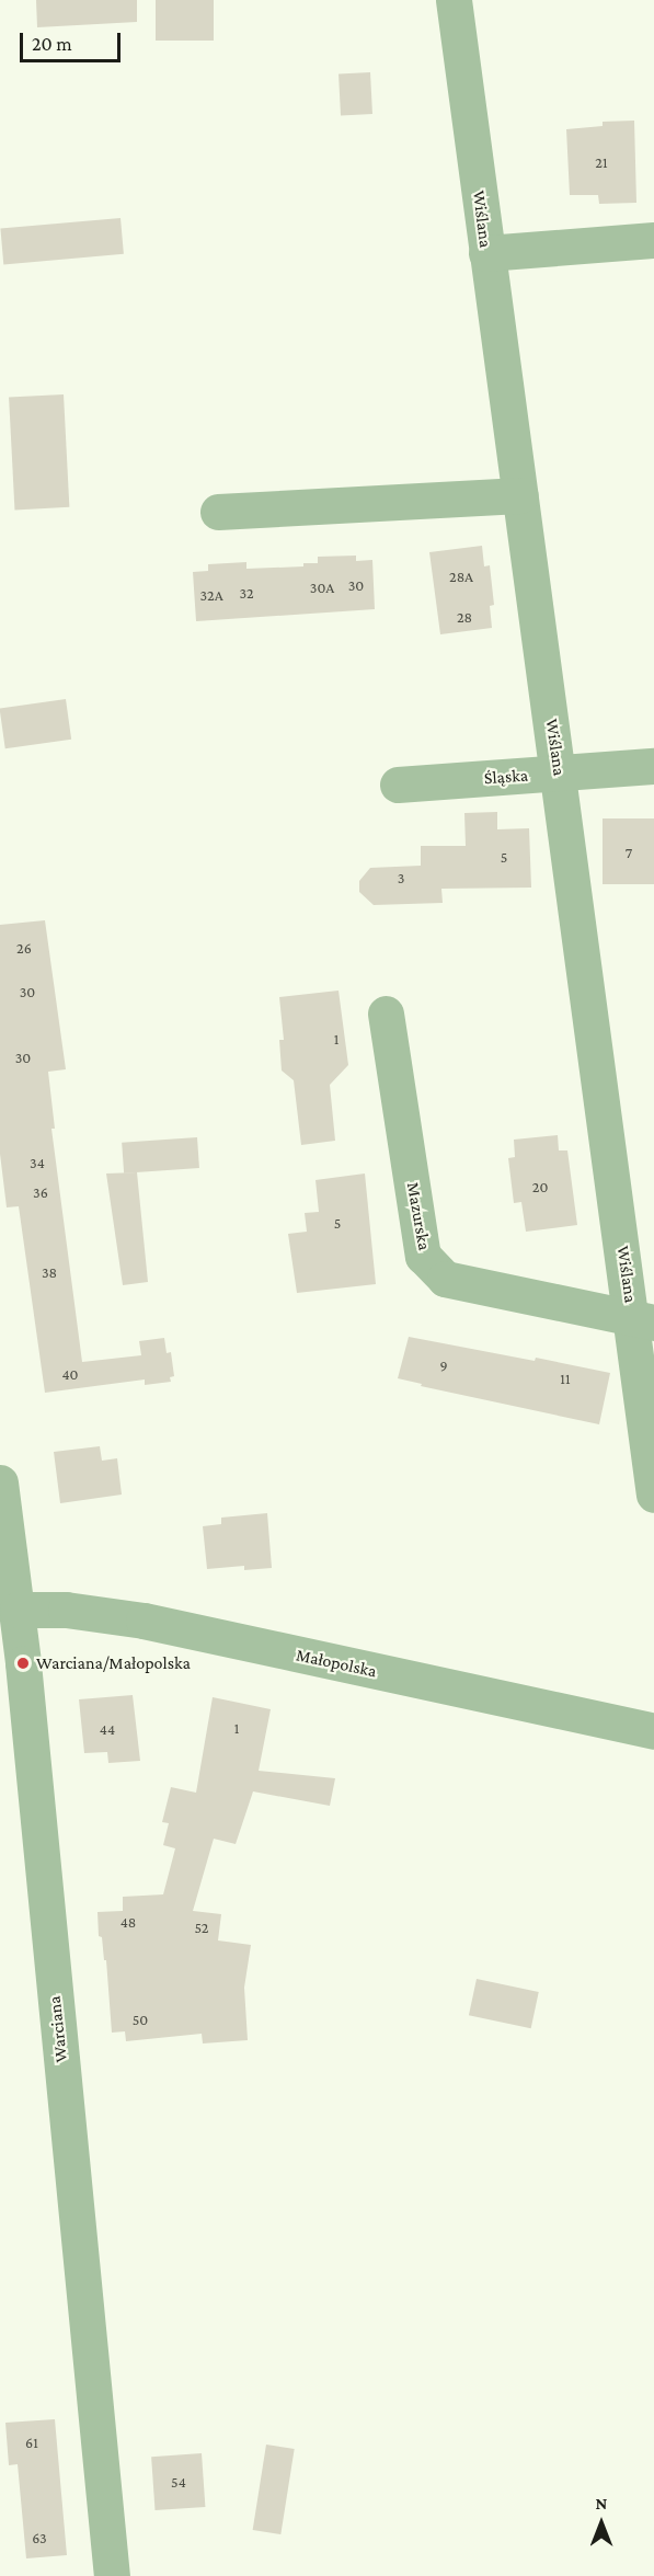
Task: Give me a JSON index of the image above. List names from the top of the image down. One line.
{"streets":{"street":["Wiślana","Śląska","Mazurska","Małopolska","Warciana"]},"crossings":[["Wiślana","Śląska"],["Wiślana","Mazurska"],["Małopolska","Warciana"]],"places":["Warciana/Małopolska"],"house_numbers":["21","28A","30","30A","32","32A","28","7","5","3","26","30","1","30","34","20","36","5","38","9","40","11","1","44","48","52","50","61","54","63"],"scale_bar":"20 m","north":"top"}
